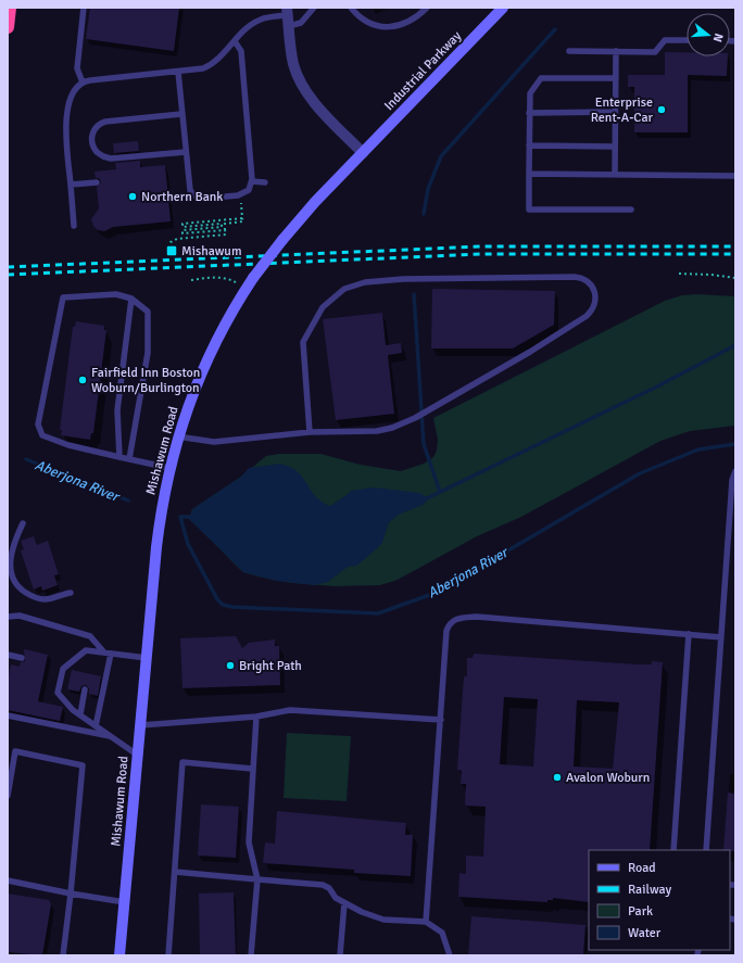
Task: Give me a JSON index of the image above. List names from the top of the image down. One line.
{"streets":{"main road":["Industrial Parkway","Mishawum Road"]},"crossings":[["Industrial Parkway","Mishawum Road"]],"water":["Aberjona River"],"places":{"other":["Enterprise Rent-A-Car","Northern Bank","Fairfield Inn Boston Woburn/Burlington","Bright Path","Avalon Woburn"],"transit":["Mishawum"]},"legend":["Road","Railway","Park","Water"],"north":"right"}
